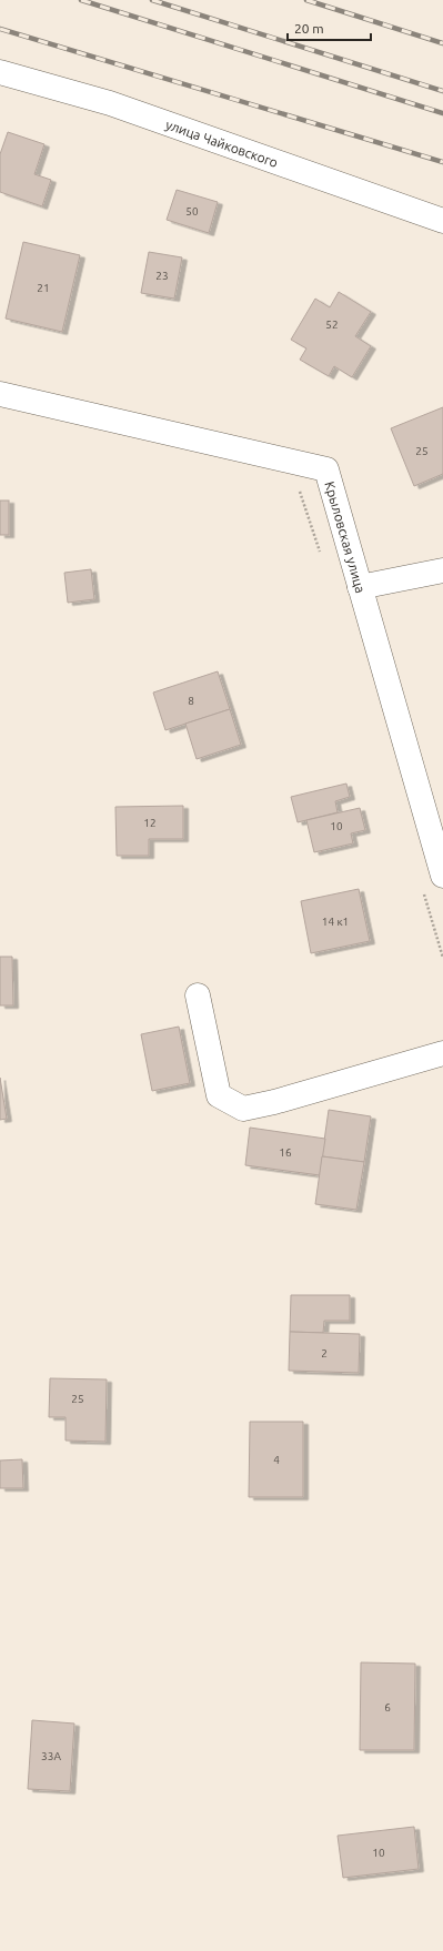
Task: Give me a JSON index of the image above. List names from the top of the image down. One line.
{"streets":{"street":["улица Чайковского","Крыловская улица"]},"house_numbers":["50","23","21","52","25","8","12","10","14 к1","16","2","25","4","6","33А","10"],"scale_bar":"20 m"}
